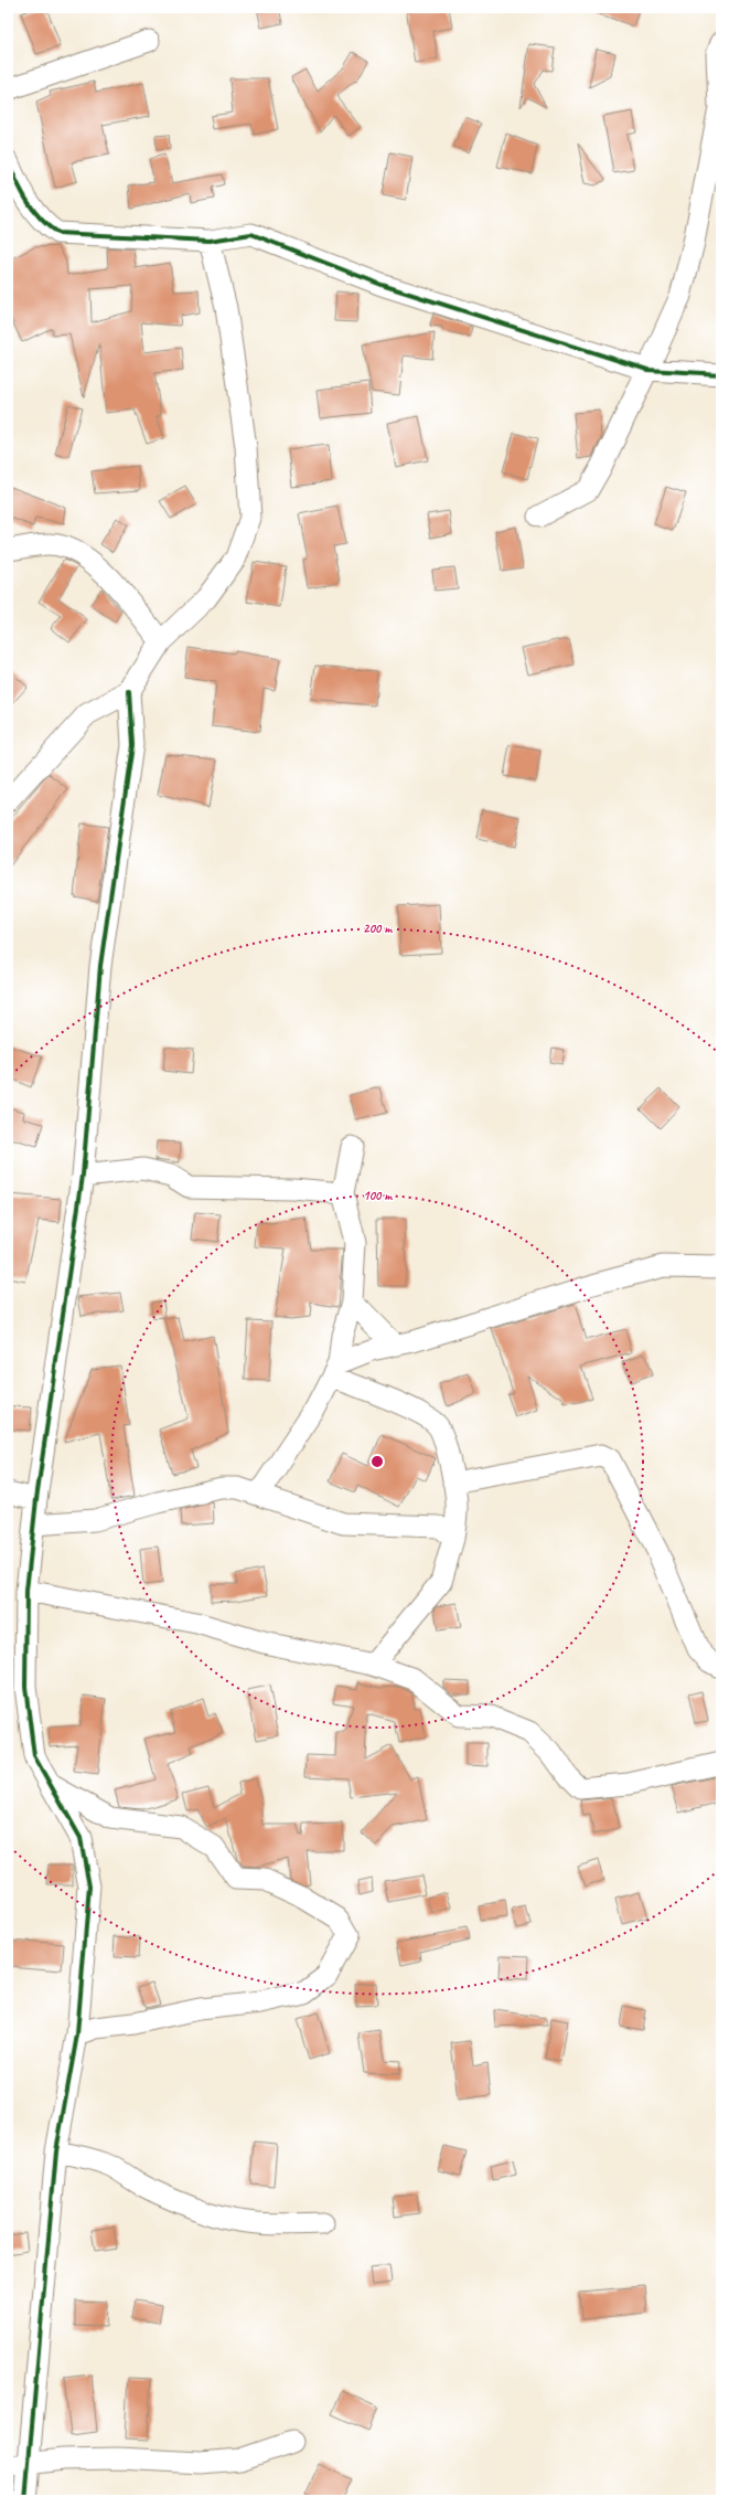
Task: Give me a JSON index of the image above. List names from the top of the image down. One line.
{"rings":["200 m","100 m"]}
